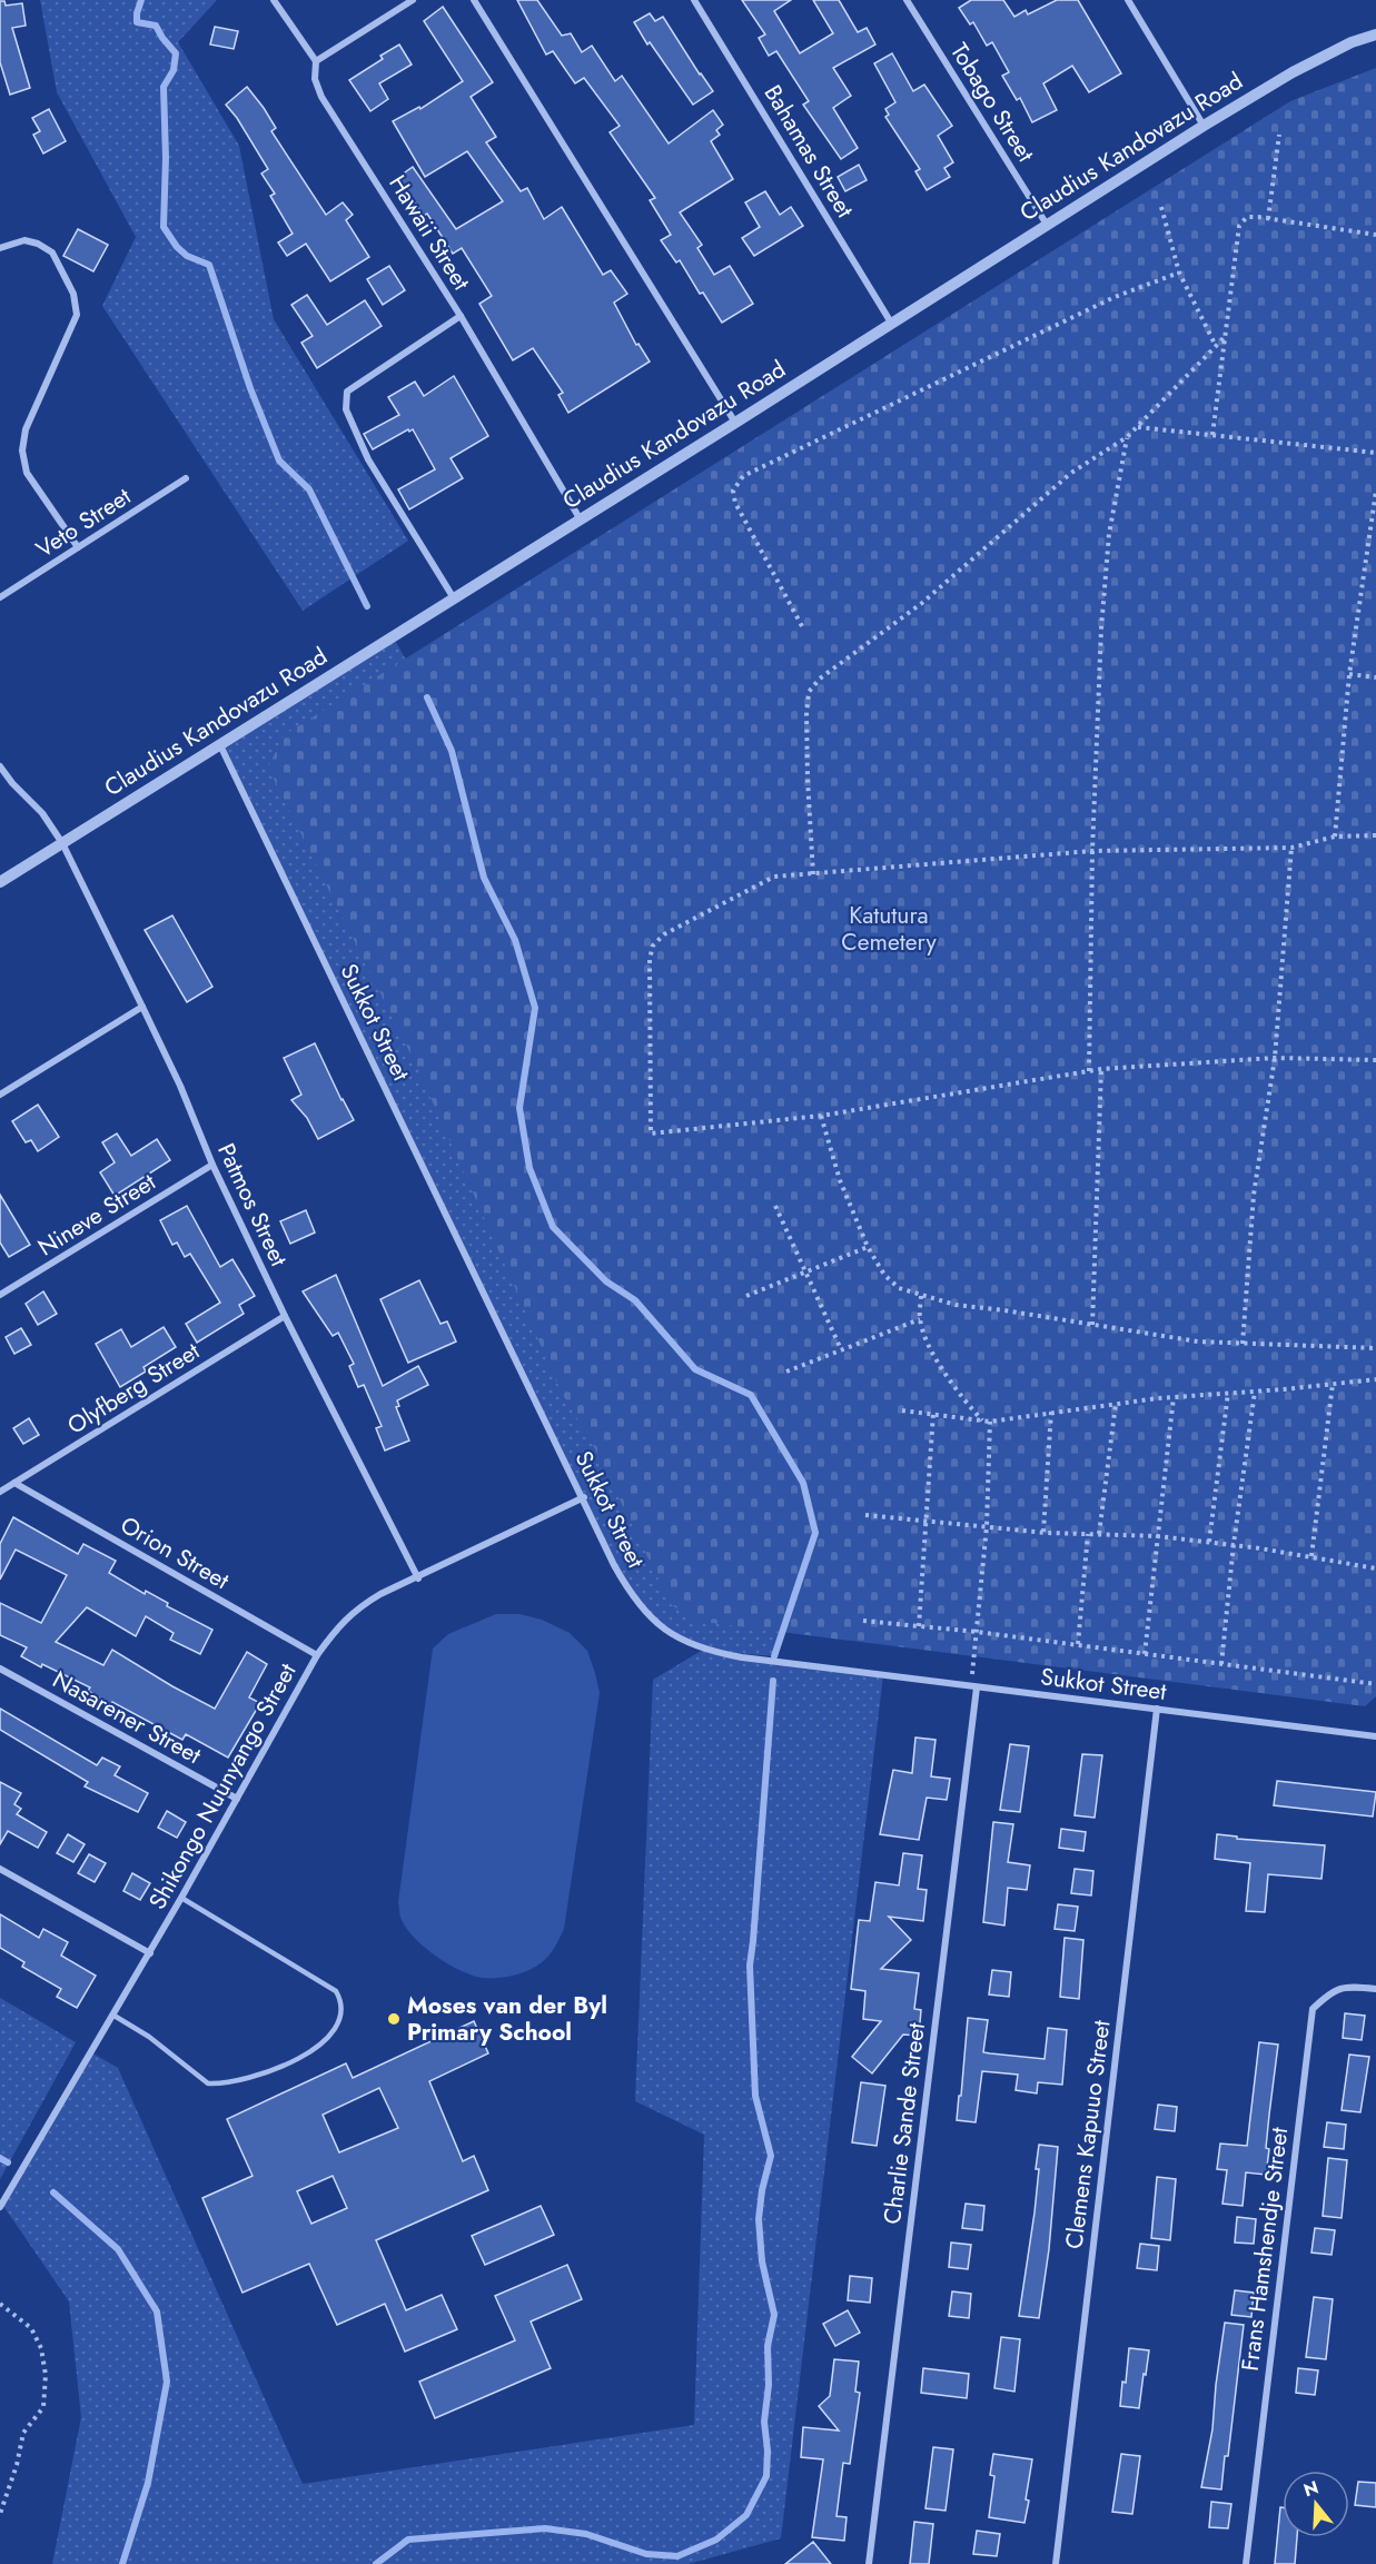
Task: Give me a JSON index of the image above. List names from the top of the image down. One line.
{"streets":{"street":["Tobago Street","Claudius Kandovazu Road","Bahamas Street","Hawaii Street","Veto Street","Sukkot Street","Patmos Street","Nineve Street","Olyfberg Street","Orion Street","Nasarener Street","Shikongo Nuunyango Street","Charlie Sande Street","Clemens Kapuuo Street","Frans Hamshendje Street"]},"crossings":[["Tobago Street","Claudius Kandovazu Road"],["Claudius Kandovazu Road","Bahamas Street"],["Claudius Kandovazu Road","Hawaii Street"],["Claudius Kandovazu Road","Sukkot Street"],["Claudius Kandovazu Road","Patmos Street"],["Sukkot Street","Shikongo Nuunyango Street"],["Sukkot Street","Charlie Sande Street"],["Sukkot Street","Clemens Kapuuo Street"],["Patmos Street","Nineve Street"],["Patmos Street","Olyfberg Street"],["Patmos Street","Shikongo Nuunyango Street"],["Olyfberg Street","Orion Street"],["Orion Street","Shikongo Nuunyango Street"],["Nasarener Street","Shikongo Nuunyango Street"]],"parks":["Katutura Cemetery"],"places":["Moses van der Byl Primary School"],"north":"top"}
